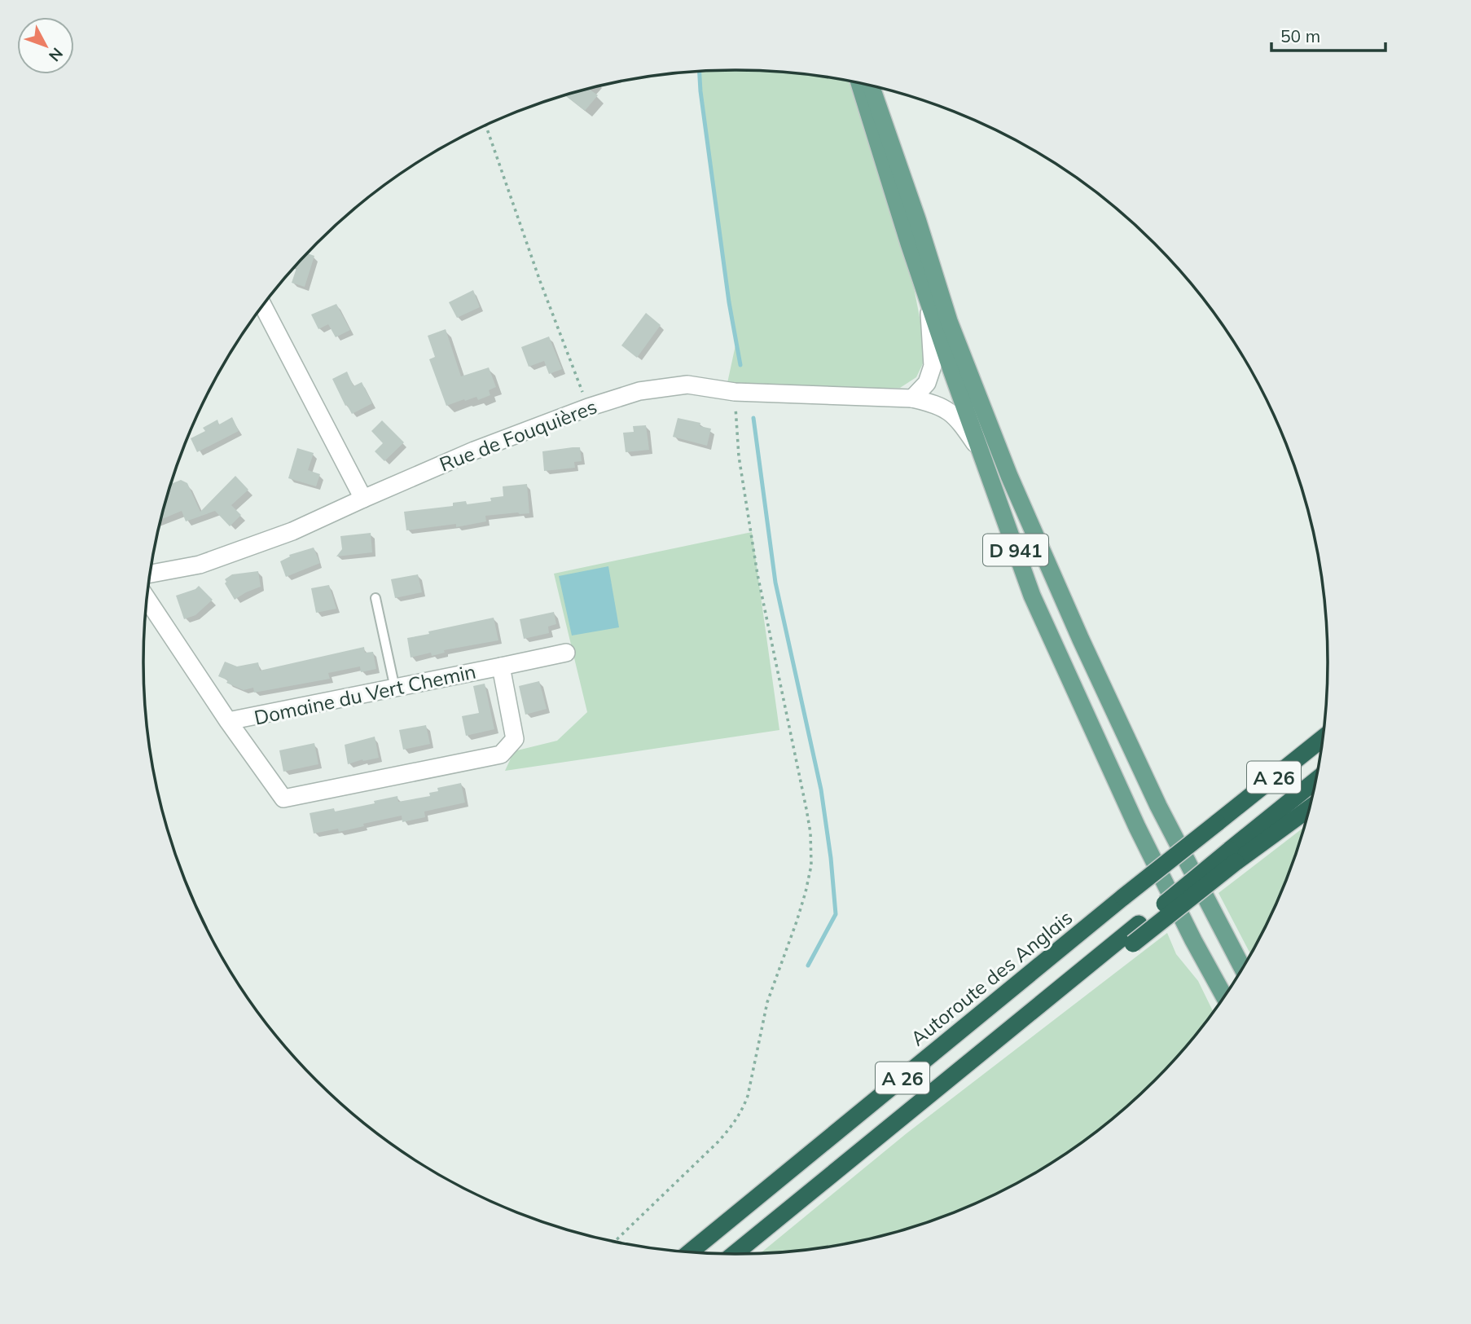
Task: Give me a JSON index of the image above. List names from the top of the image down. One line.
{"streets":{"highway":["A 26","Autoroute des Anglais"],"main road":["D 941"],"street":["Rue de Fouquières","Domaine du Vert Chemin"]},"crossings":[["Rue de Fouquières","D 941"]],"scale_bar":"50 m","north":"bottom right"}
